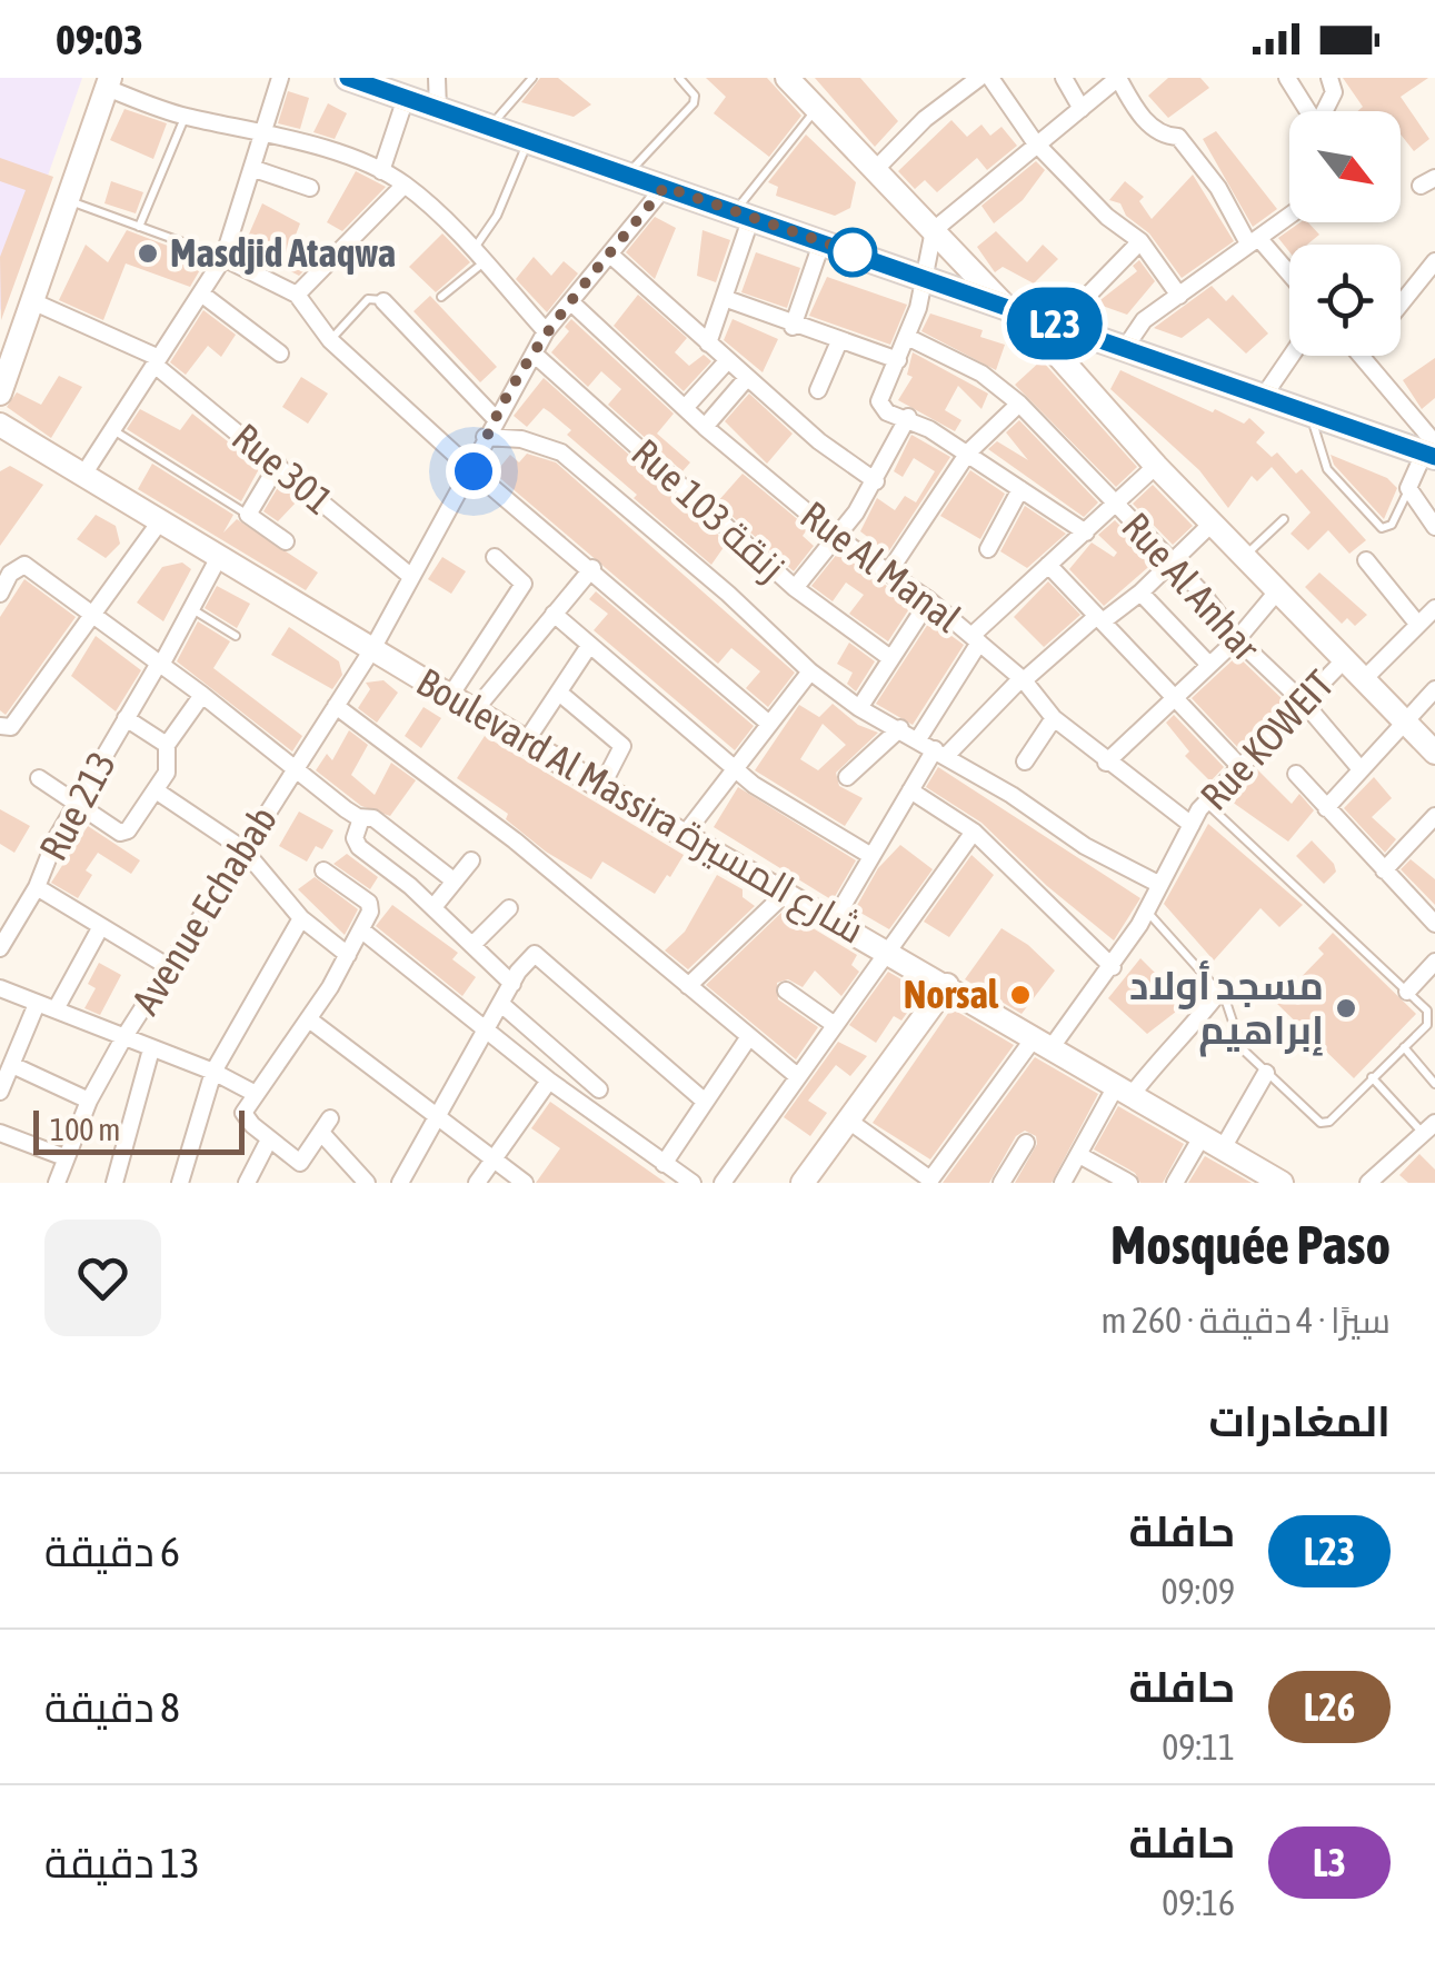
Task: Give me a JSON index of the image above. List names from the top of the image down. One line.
{"streets":{"main road":["Boulevard Al Massira شارع المسيرة"],"street":["Rue 301","Rue 103 زنقة","Rue Al Manal","Rue Al Anhar","Rue KOWEIT","Rue 213","Avenue Echabab"]},"crossings":[["Rue 301","Avenue Echabab"],["Rue 103 زنقة","Avenue Echabab"],["Rue Al Manal","Rue KOWEIT"],["Rue Al Manal","Avenue Echabab"],["Rue Al Anhar","Rue KOWEIT"],["Rue KOWEIT","Boulevard Al Massira شارع المسيرة"],["Rue 213","Boulevard Al Massira شارع المسيرة"],["Boulevard Al Massira شارع المسيرة","Avenue Echabab"]],"places":["Masdjid Ataqwa","Norsal","مسجد أولاد إبراهيم"],"lines":["bus line L23"],"scale_bar":"100 m","north":"bottom right","page":{"status":"09:03","on_map":"L23","scale":"100 m","heading":[["Mosquée Paso","سيرًا · 4 دقيقة · 260 m"],"المغادرات"],"list":[{"mark":"L23","name":"حافلة","note":"09:09","value":"6 دقيقة"},{"mark":"L26","name":"حافلة","note":"09:11","value":"8 دقيقة"},{"mark":"L3","name":"حافلة","note":"09:16","value":"13 دقيقة"}]}}
